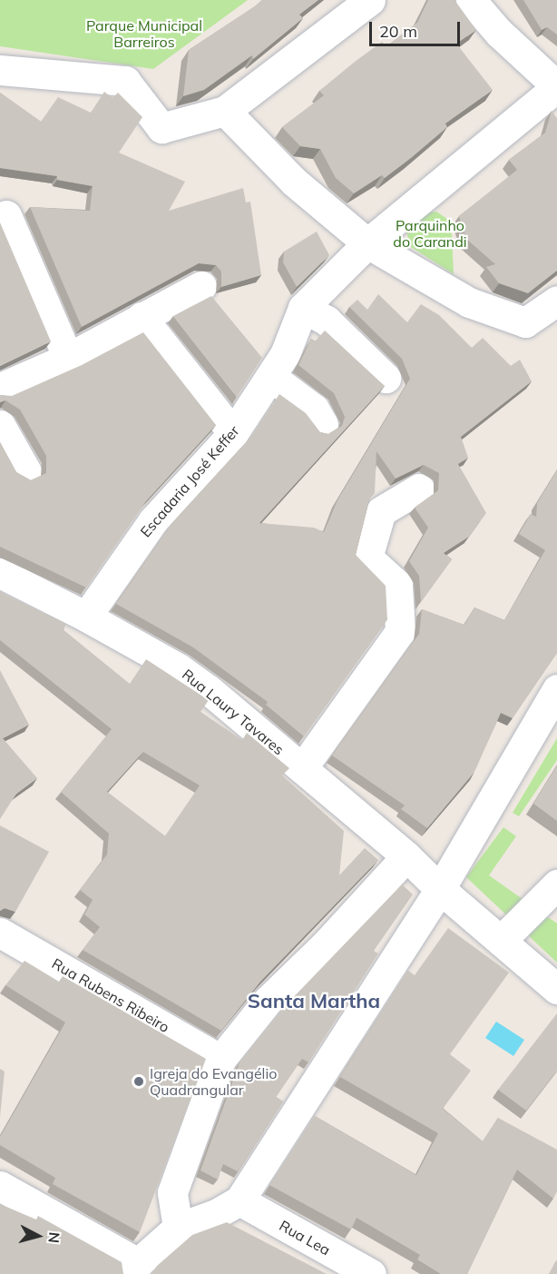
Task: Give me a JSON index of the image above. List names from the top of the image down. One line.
{"streets":{"street":["Escadaria José Keffer","Rua Laury Tavares","Rua Rubens Ribeiro","Rua Lea"]},"crossings":[["Escadaria José Keffer","Rua Laury Tavares"]],"districts":["Santa Martha"],"parks":["Parque Municipal Barreiros","Parquinho do Carandi"],"places":["Igreja do Evangélio Quadrangular"],"scale_bar":"20 m","north":"right"}
